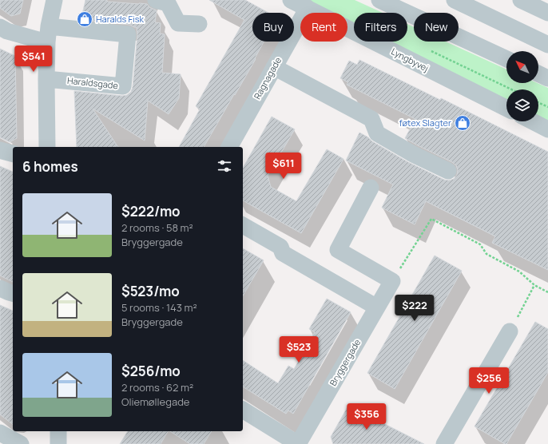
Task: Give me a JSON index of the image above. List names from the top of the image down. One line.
{"streets":{"street":["Lyngbyvej","Ragnagade","Haraldsgade","Bryggergade"]},"crossings":[["Lyngbyvej","Ragnagade"]],"places":{"shop":["Haralds Fisk","føtex Slagter"]},"north":"top left","page":{"chip":["Buy","Rent","Filters","New"],"price":["$541","$611","$222","$523","$256","$356"],"heading":"6 homes","list":[{"name":"$222/mo","note":"2 rooms · 58 m² · Bryggergade"},{"name":"$523/mo","note":"5 rooms · 143 m² · Bryggergade"},{"name":"$256/mo","note":"2 rooms · 62 m² · Oliemøllegade"}]}}
